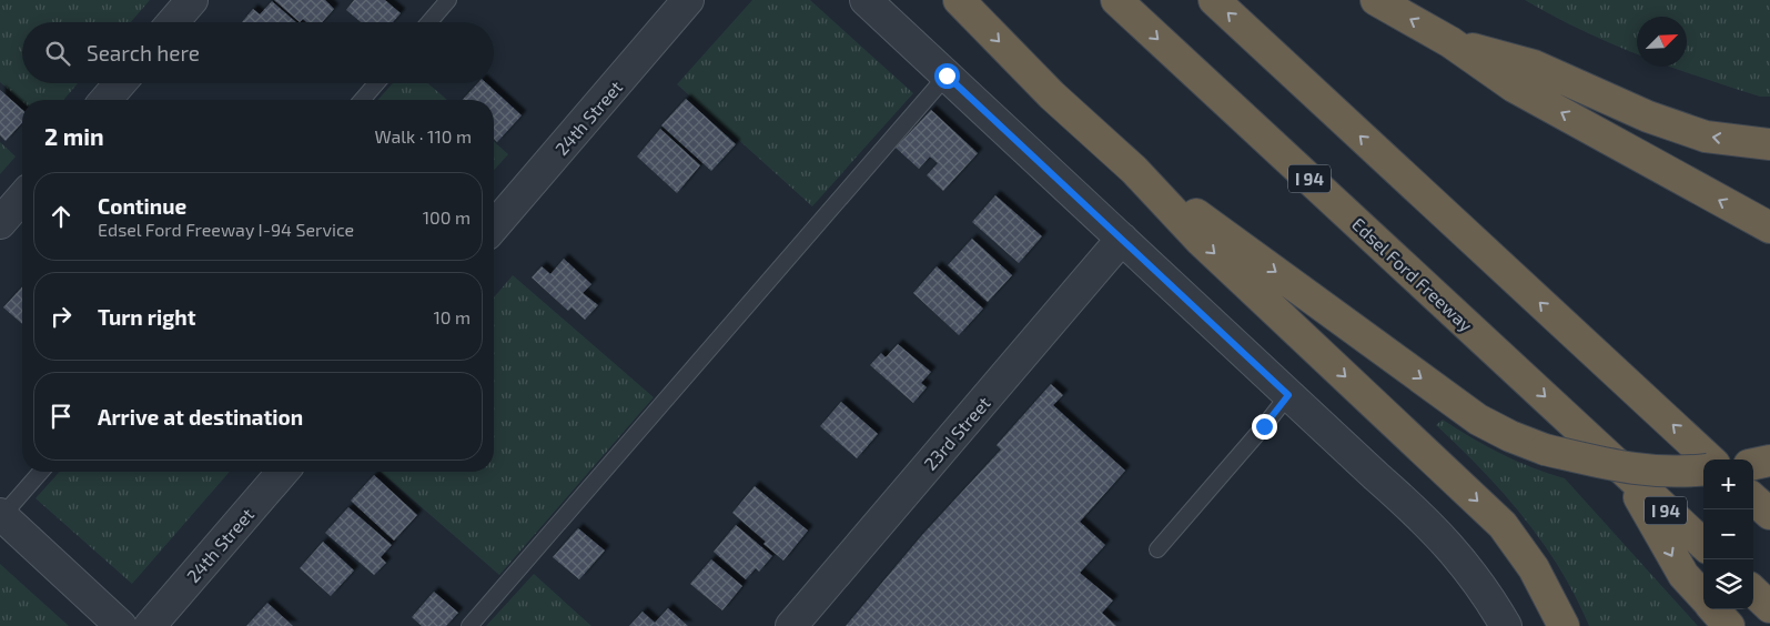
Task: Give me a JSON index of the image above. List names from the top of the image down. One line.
{"streets":{"highway":["I 94","Edsel Ford Freeway"],"street":["24th Street","23rd Street"]},"north":"top right","page":{"search":"Search here","heading":["2 min","Walk · 110 m"],"list":[["Continue","Edsel Ford Freeway I-94 Service","100 m"],["Turn right","10 m"],"Arrive at destination"],"map_buttons":["+","−"]}}
